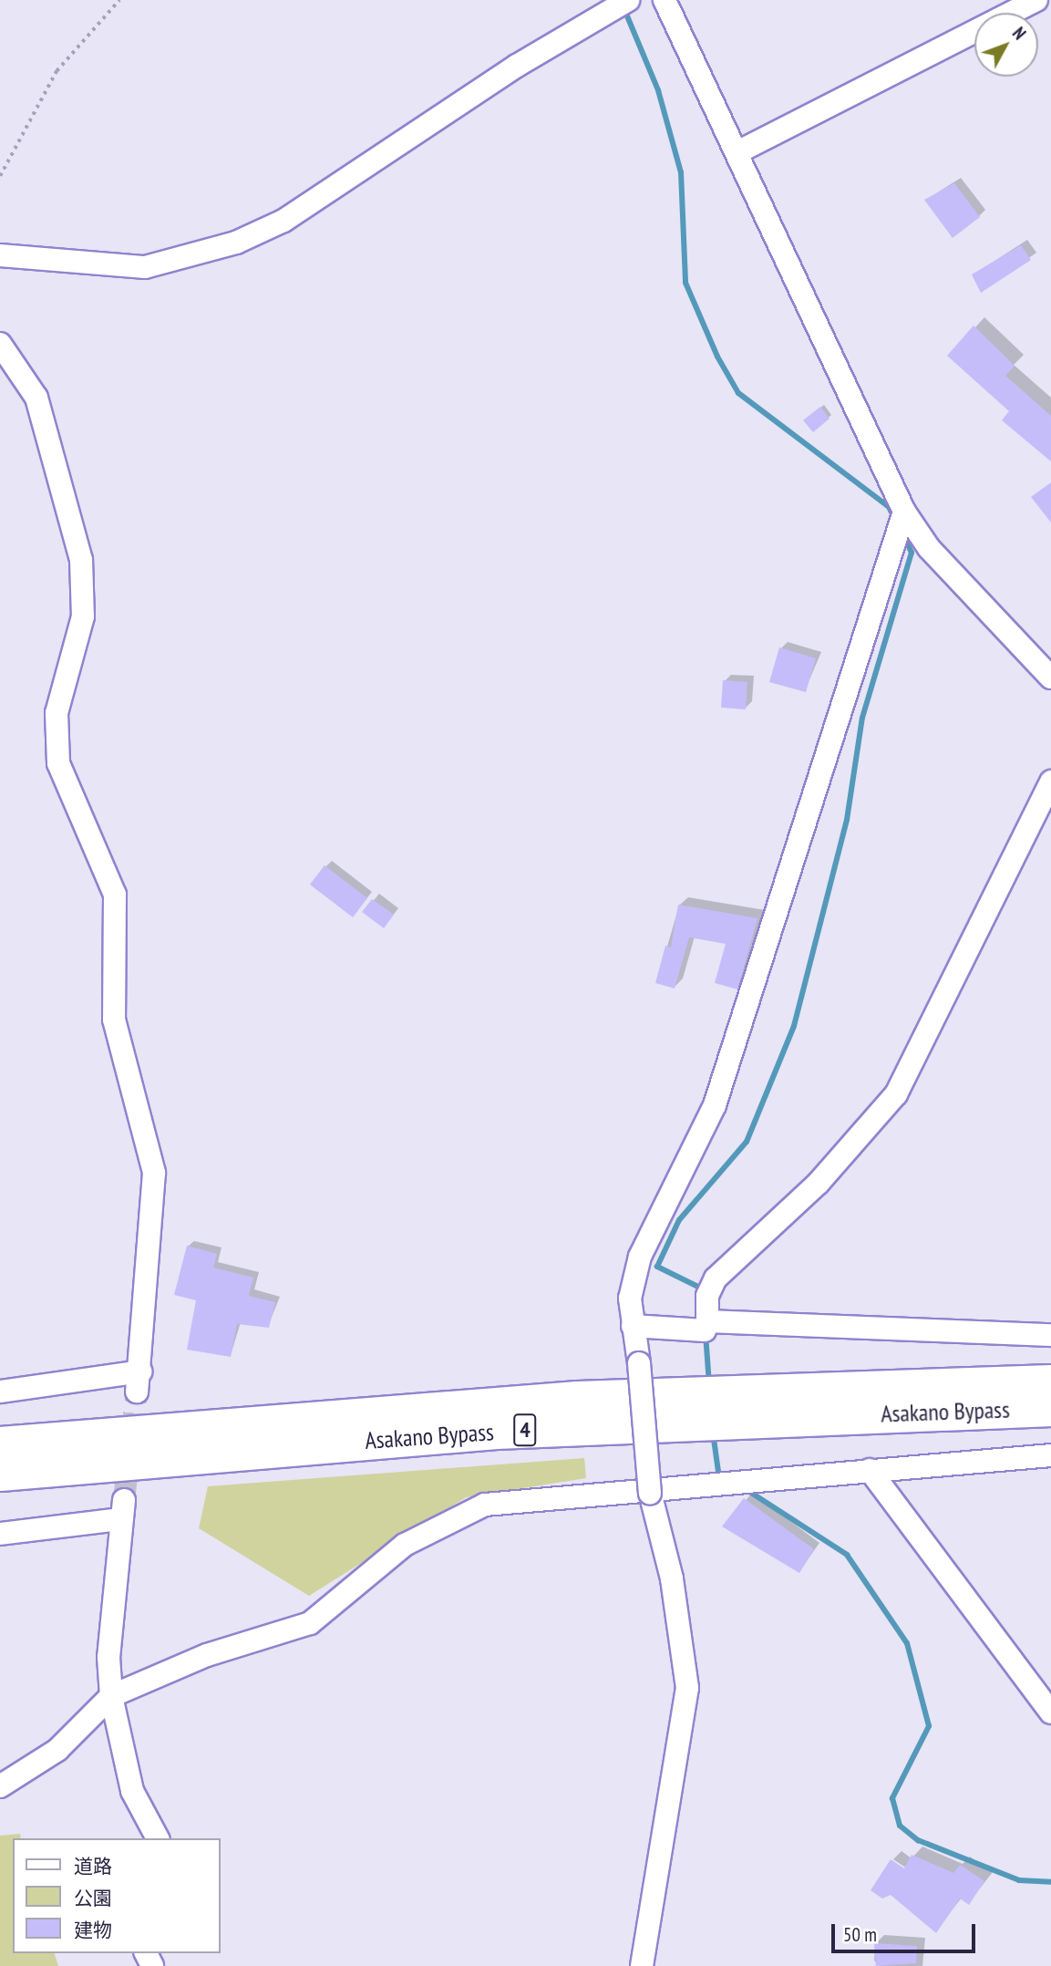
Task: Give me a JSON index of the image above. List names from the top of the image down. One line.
{"streets":{"highway":["Asakano Bypass","4"]},"legend":["道路","公園","建物"],"scale_bar":"50 m","north":"top right"}
